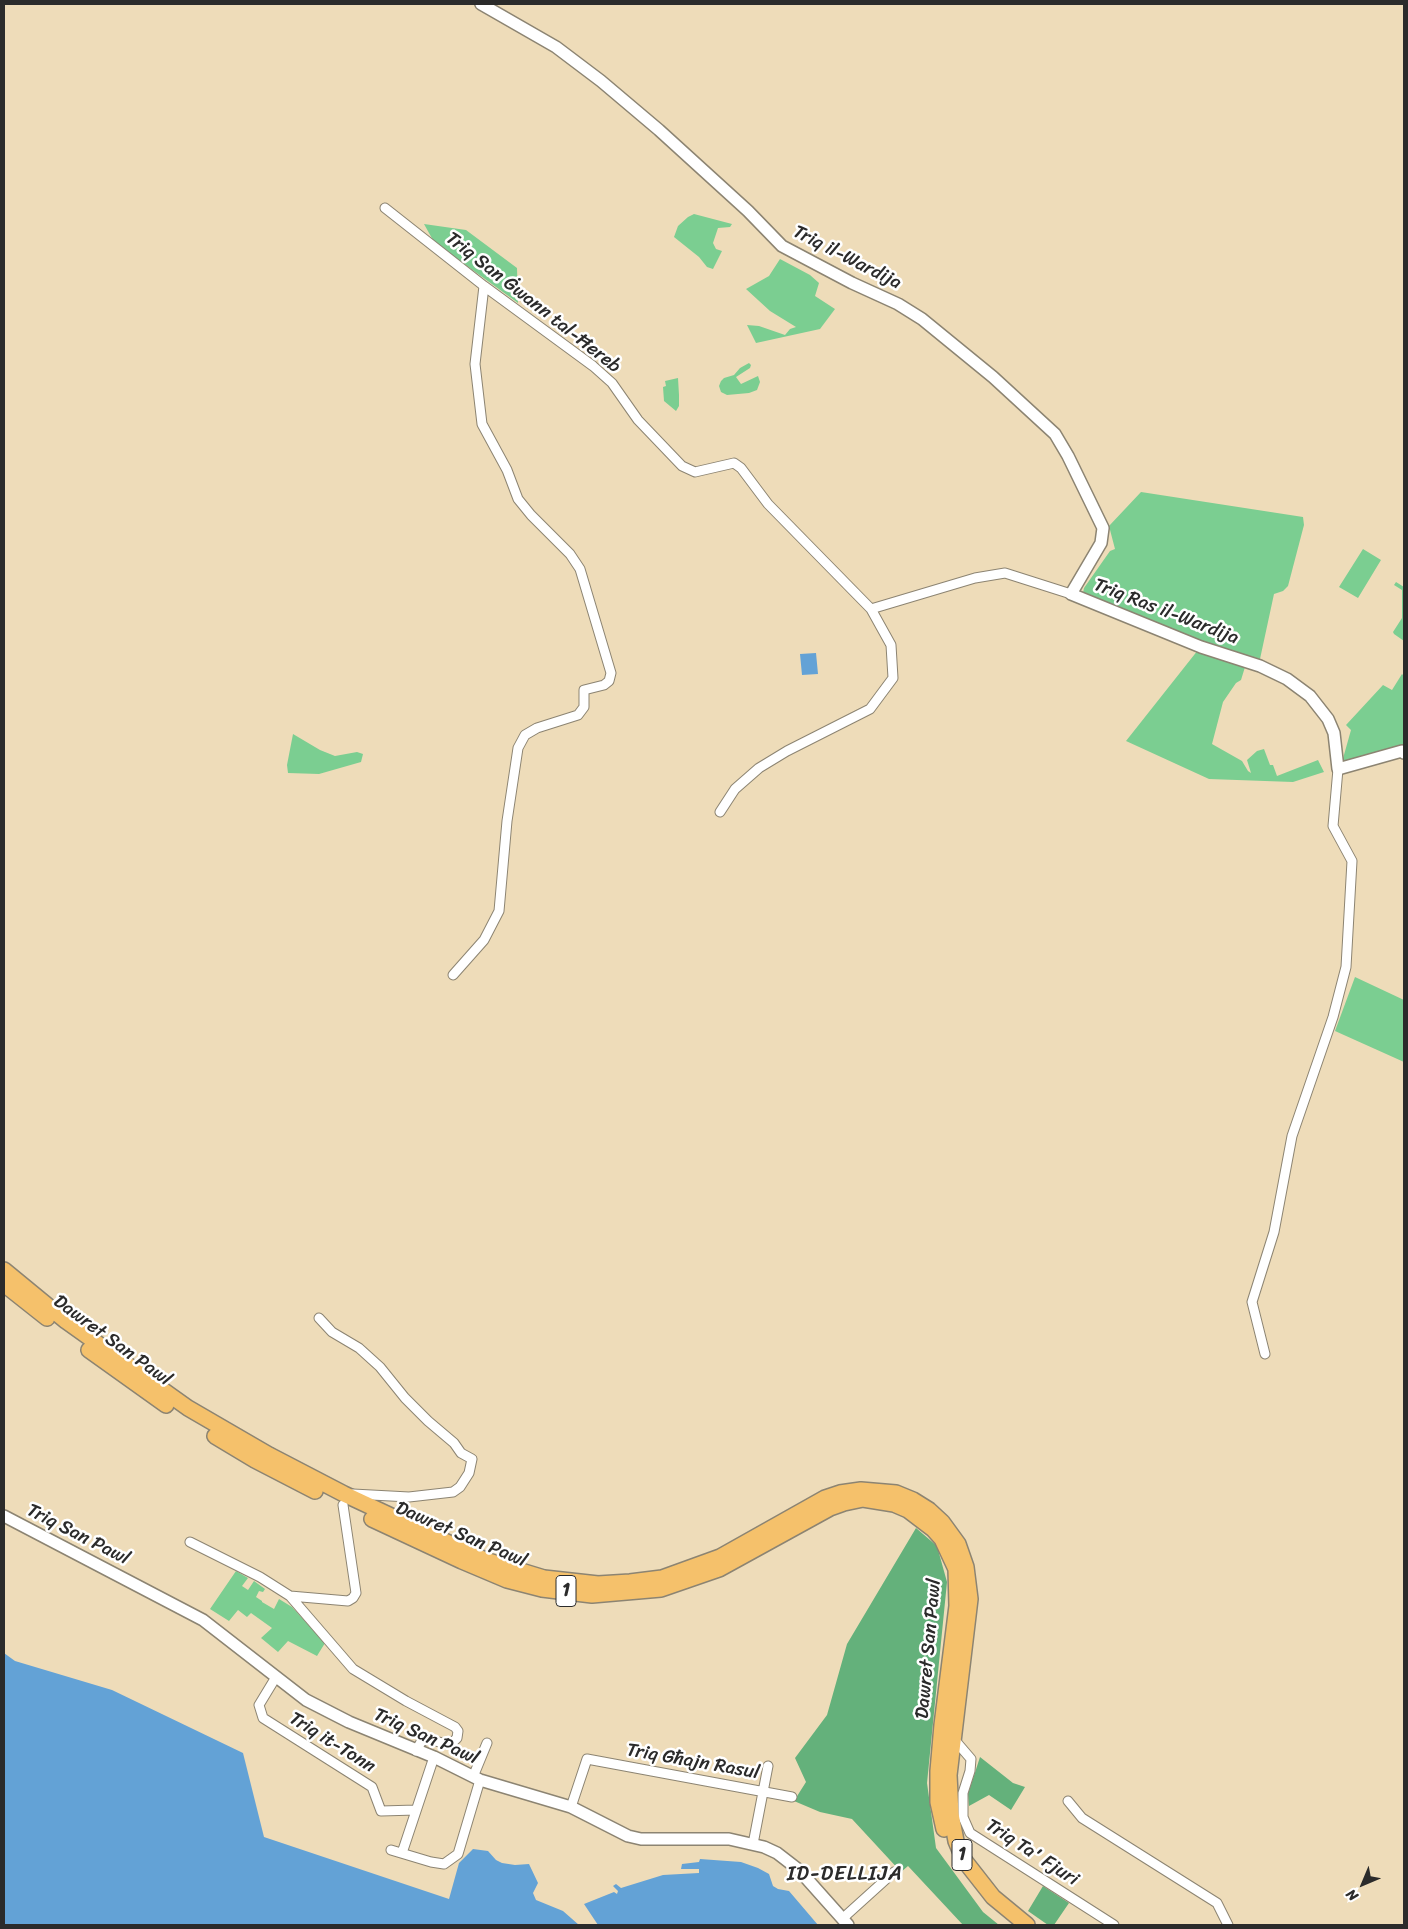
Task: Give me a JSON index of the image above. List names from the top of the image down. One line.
{"streets":{"highway":["Dawret San Pawl","1"],"street":["Triq il-Wardija","Triq San Ġwann tal-Ħereb","Triq Ras il-Wardija","Triq San Pawl","Triq it-Tonn","Triq Għajn Rasul","Triq Ta' Fjuri"]},"crossings":[["Triq il-Wardija","Triq Ras il-Wardija"],["Triq San Ġwann tal-Ħereb","Triq Ras il-Wardija"],["Triq San Pawl","Triq it-Tonn"],["Triq San Pawl","Triq Għajn Rasul"]],"districts":["ID-DELLIJA"],"north":"bottom left"}
